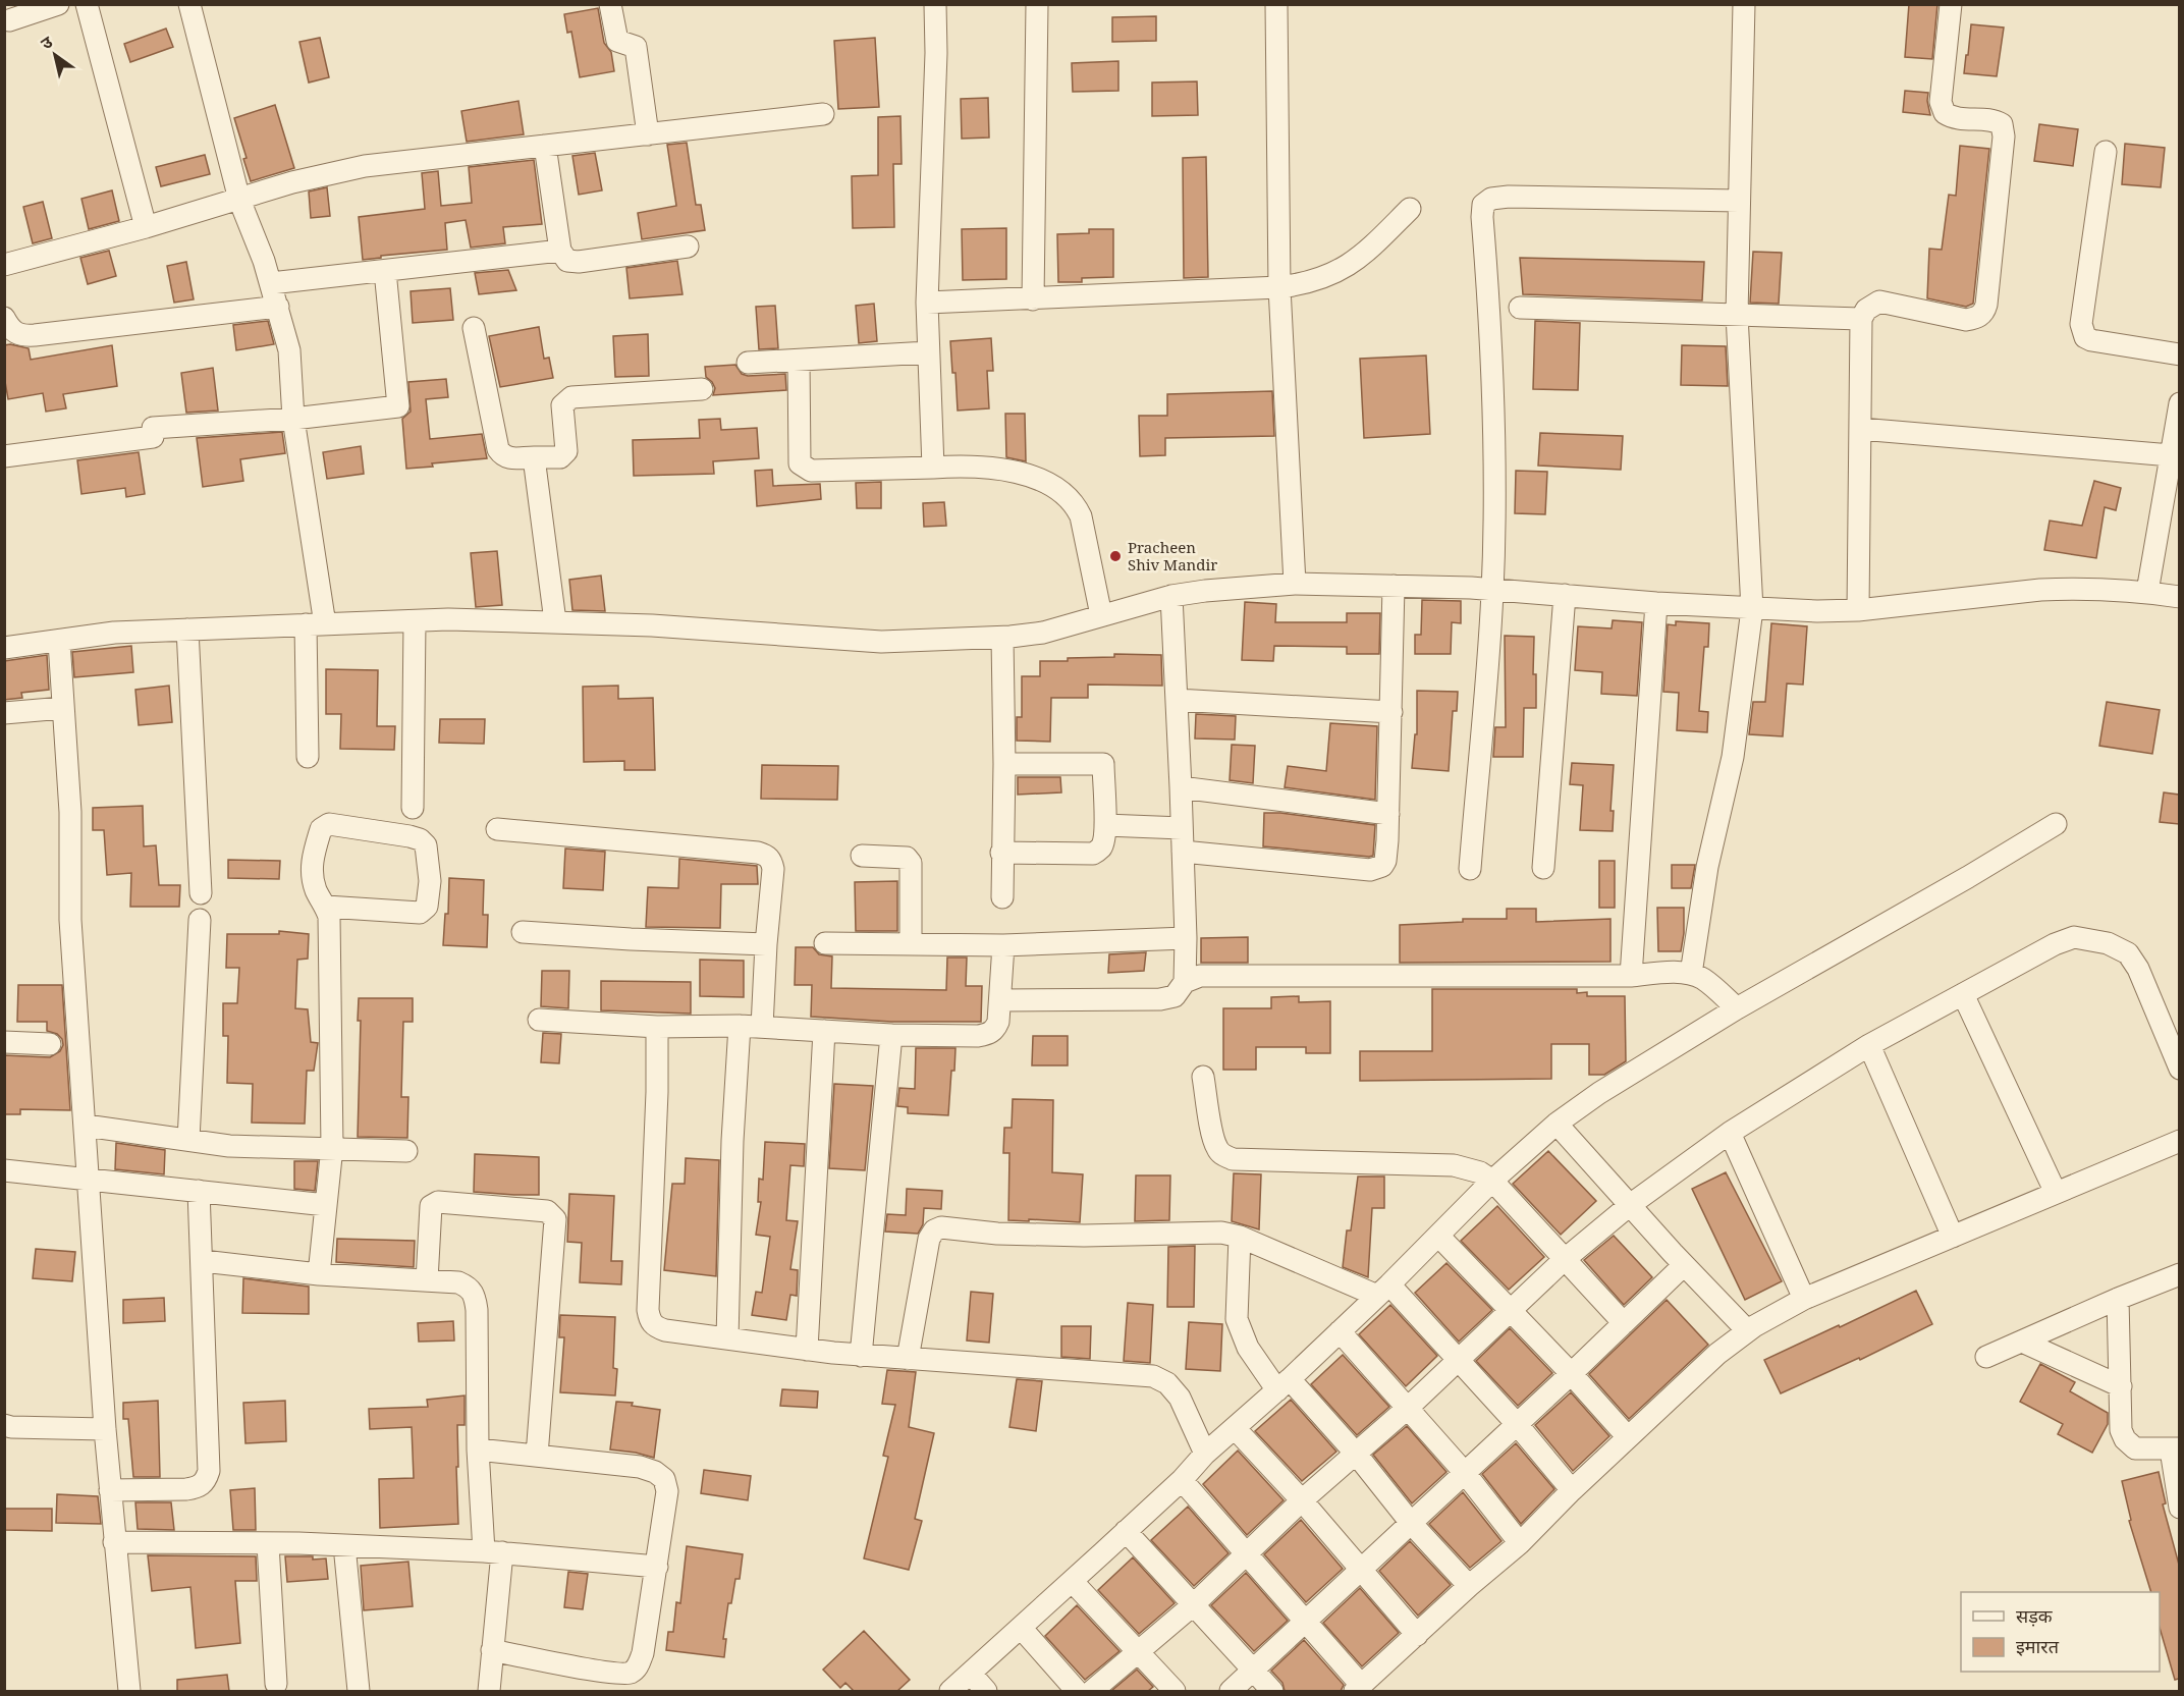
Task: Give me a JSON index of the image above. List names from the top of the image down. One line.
{"places":["Pracheen Shiv Mandir"],"legend":["सड़क","इमारत"],"north":"top left"}
